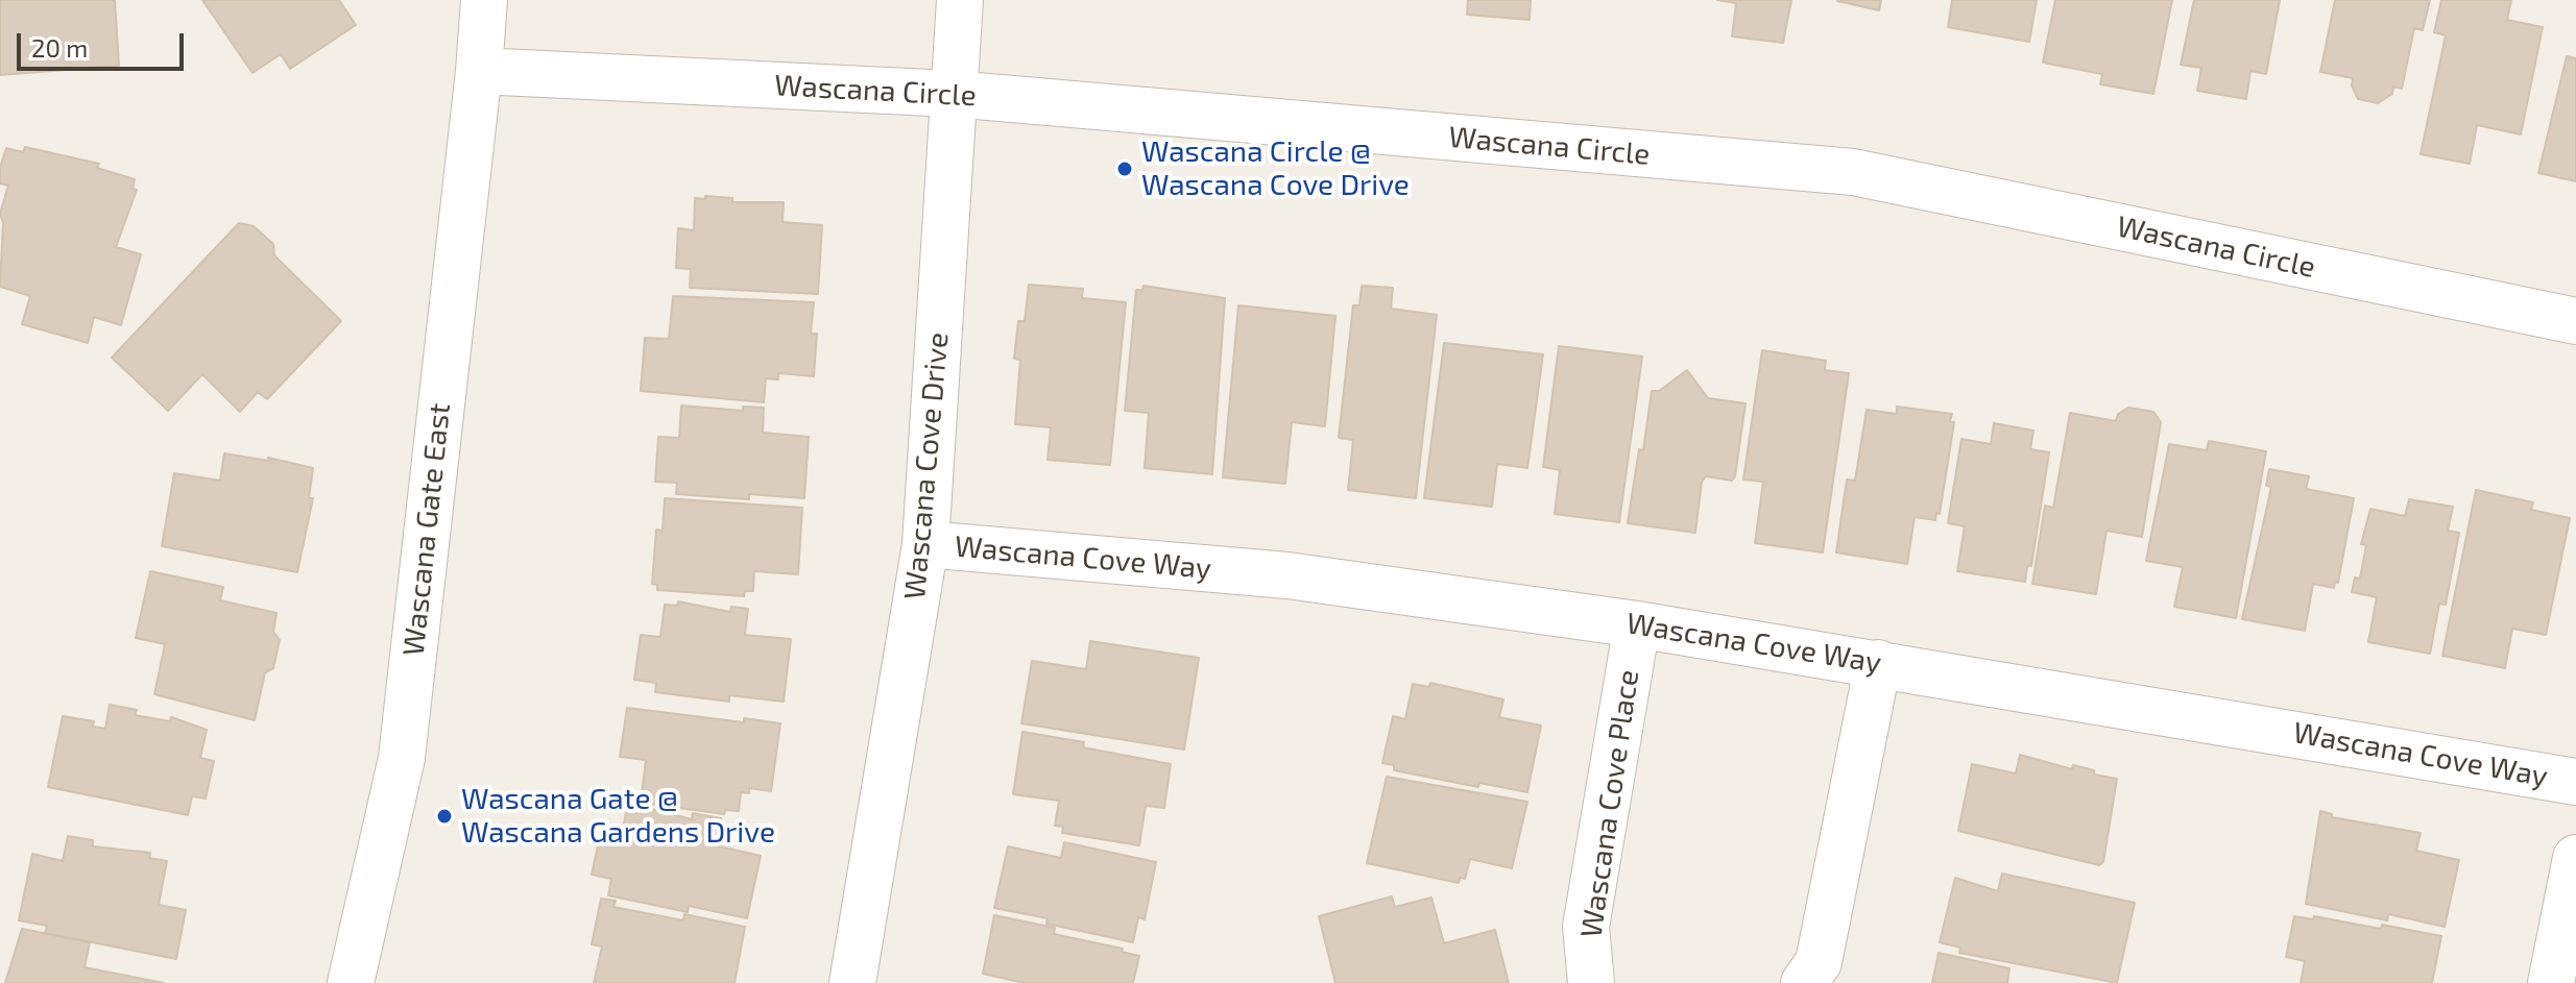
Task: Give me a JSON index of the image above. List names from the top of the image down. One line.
{"streets":{"street":["Wascana Circle","Wascana Cove Drive","Wascana Gate East","Wascana Cove Way","Wascana Cove Place"]},"crossings":[["Wascana Circle","Wascana Cove Drive"],["Wascana Circle","Wascana Gate East"],["Wascana Cove Drive","Wascana Cove Way"],["Wascana Cove Way","Wascana Cove Place"]],"places":["Wascana Circle @ Wascana Cove Drive","Wascana Gate @ Wascana Gardens Drive"],"scale_bar":"20 m"}
